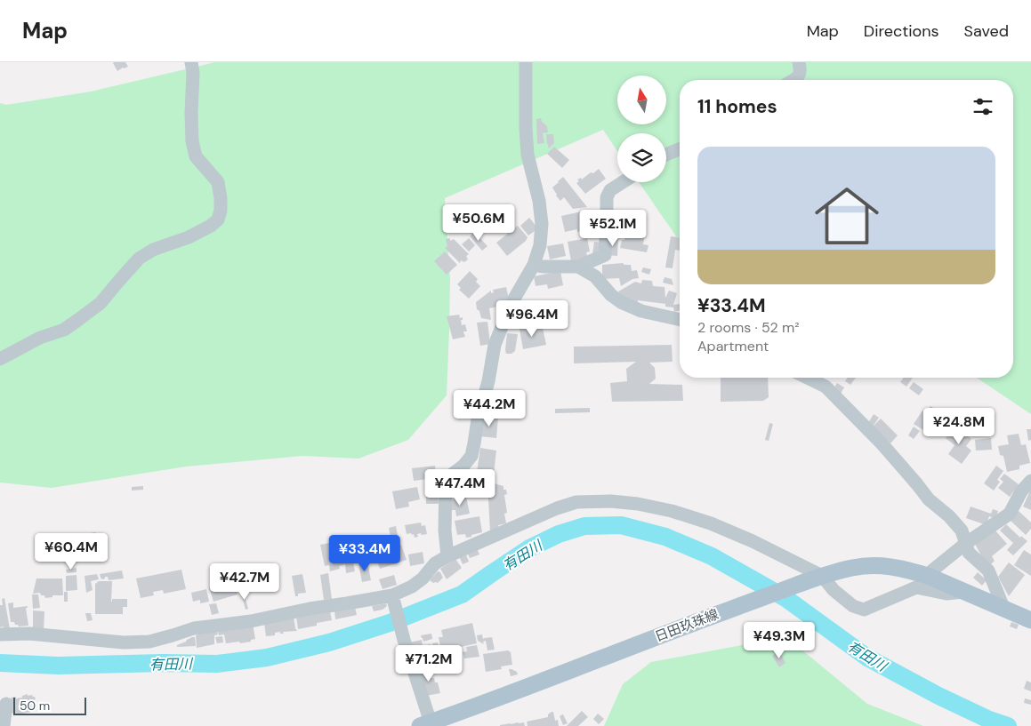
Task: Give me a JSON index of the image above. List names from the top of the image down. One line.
{"streets":{"main road":["日田玖珠線"]},"water":["有田川"],"scale_bar":"50 m","north":"top","page":{"header":"Map","nav":["Map","Directions","Saved"],"heading":"11 homes","list":[{"name":"¥33.4M","note":"2 rooms · 52 m² · Apartment"}],"price":["¥50.6M","¥52.1M","¥96.4M","¥44.2M","¥24.8M","¥47.4M","¥60.4M","¥33.4M","¥42.7M","¥49.3M","¥71.2M"],"scale":"50 m"}}
